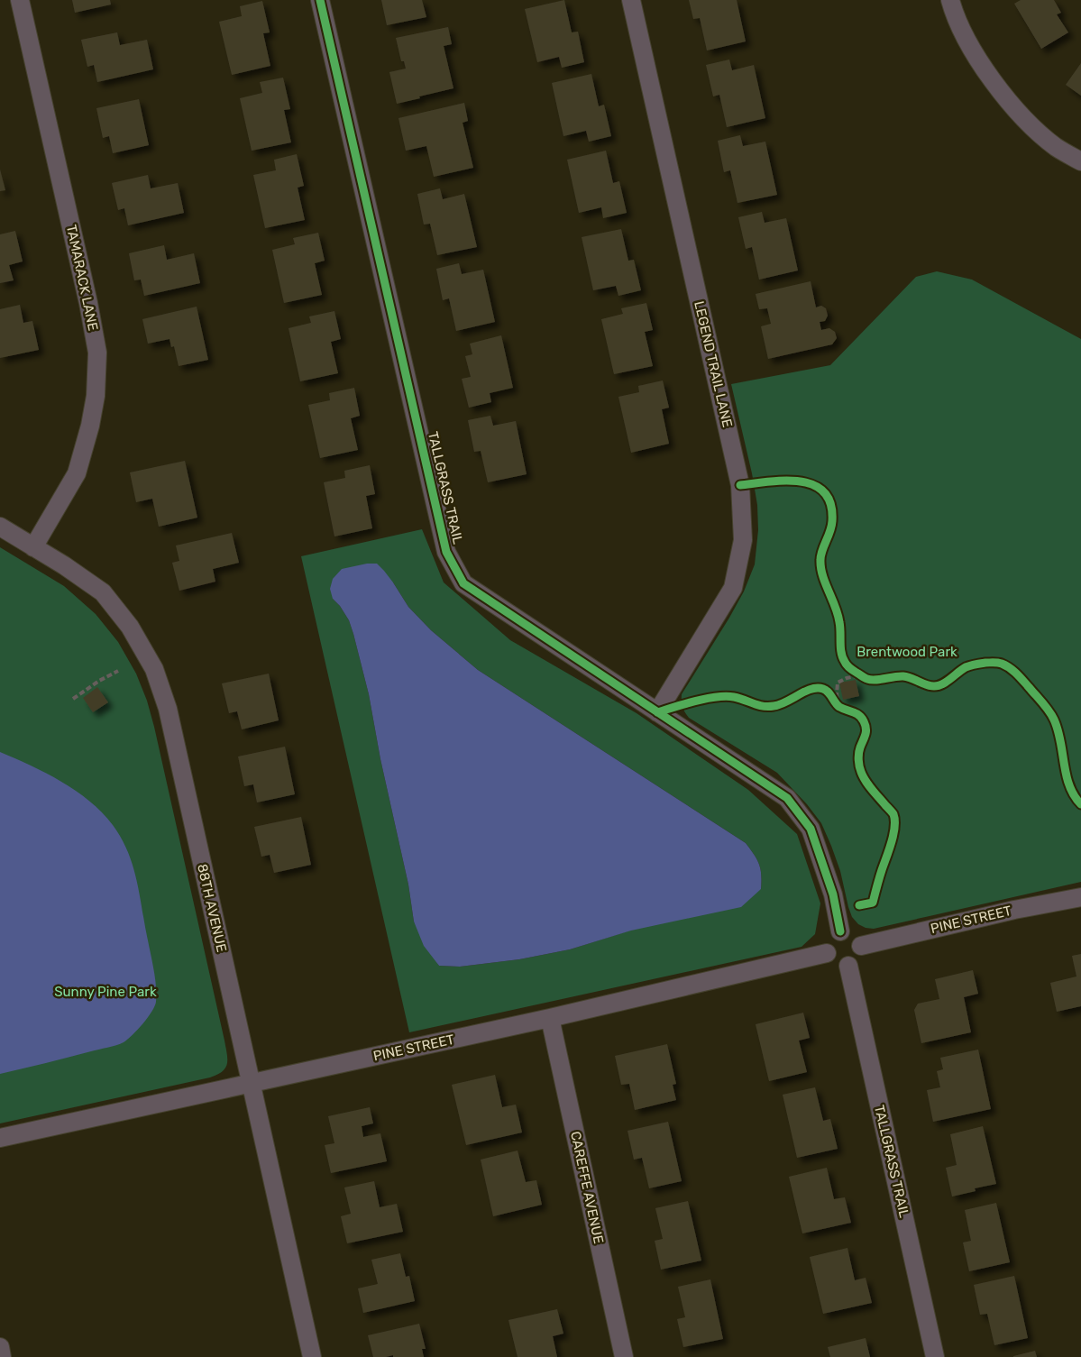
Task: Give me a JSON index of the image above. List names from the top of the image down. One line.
{"streets":{"street":["TAMARACK LANE","LEGEND TRAIL LANE","TALLGRASS TRAIL","88TH AVENUE","PINE STREET","CAREFFE AVENUE"]},"crossings":[["TAMARACK LANE","88TH AVENUE"],["LEGEND TRAIL LANE","TALLGRASS TRAIL"],["TALLGRASS TRAIL","PINE STREET"],["88TH AVENUE","PINE STREET"],["PINE STREET","CAREFFE AVENUE"]],"parks":["Brentwood Park","Sunny Pine Park"]}
